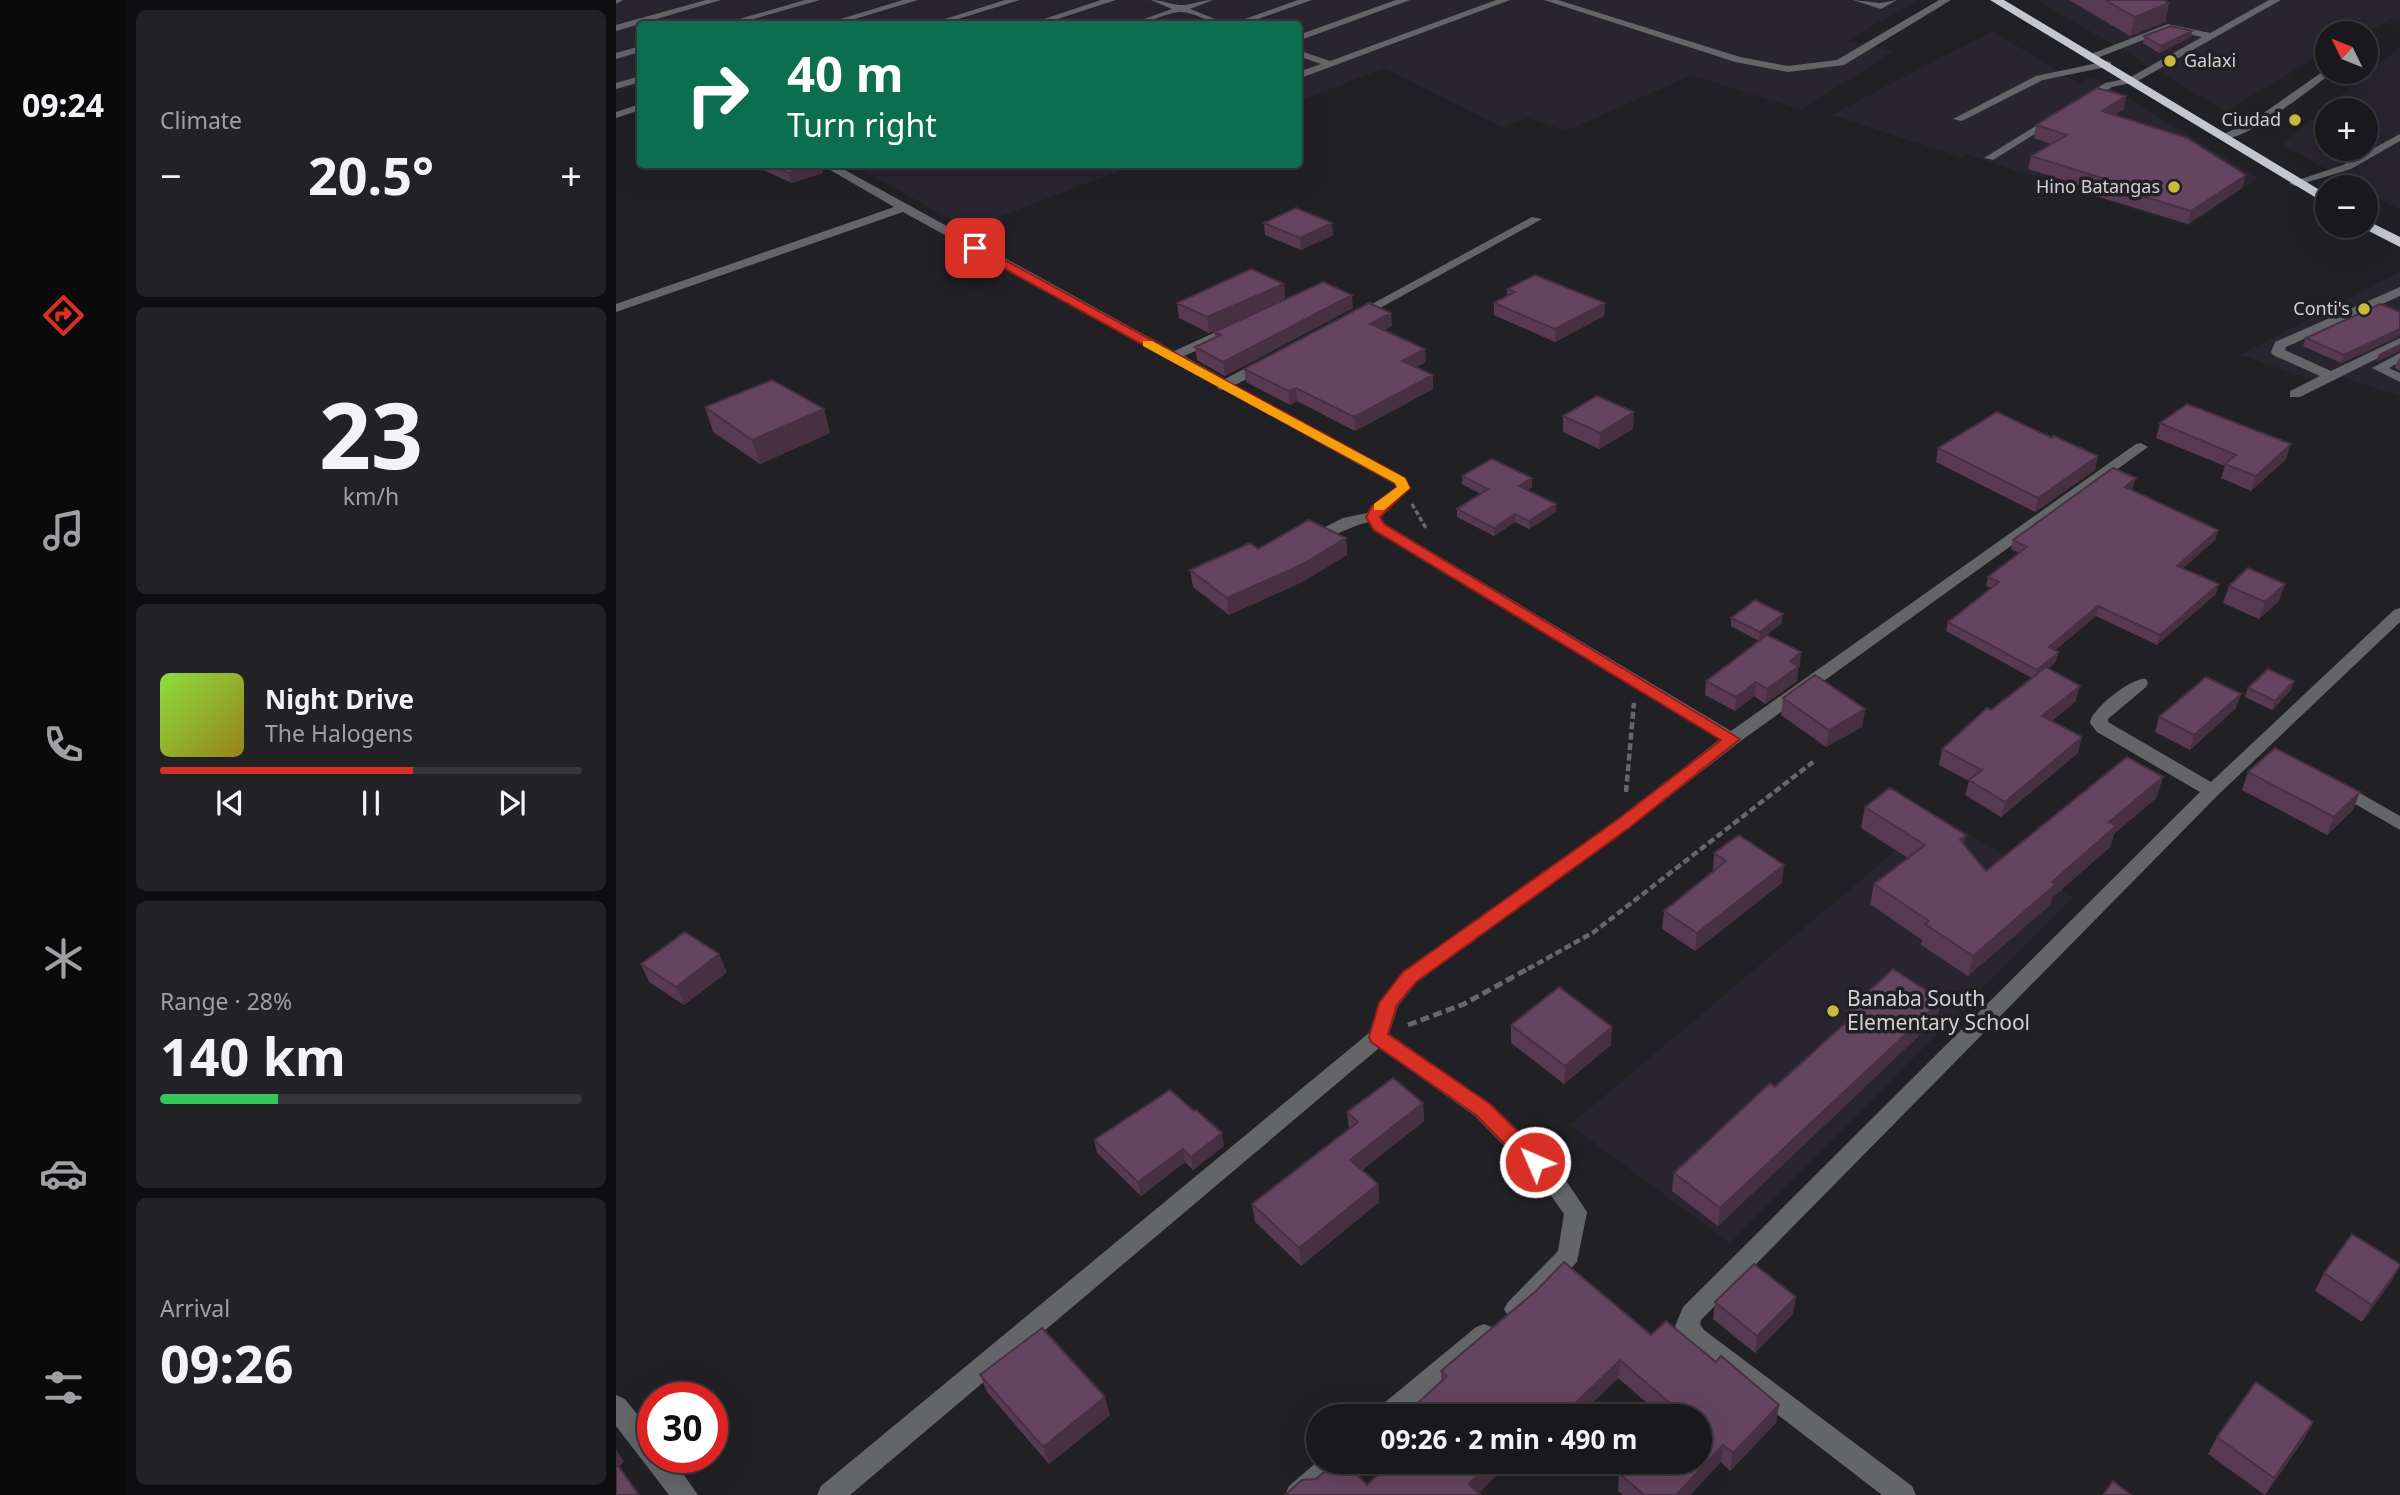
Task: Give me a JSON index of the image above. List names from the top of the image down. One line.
{"places":["Galaxi","Ciudad","Hino Batangas","Conti's","Banaba South Elementary School"],"north":"top left","page":{"tabs":"09:24","tile":["Climate",["23","km/h"],["Range · 28%","140 km"],["Arrival","09:26"]],"map_buttons":["+","−"],"turn":["40 m","Turn right"],"heat":["−","20.5°","+"],"song":["Night Drive","The Halogens"],"limit":"30","trip":"09:26 · 2 min · 490 m"}}
